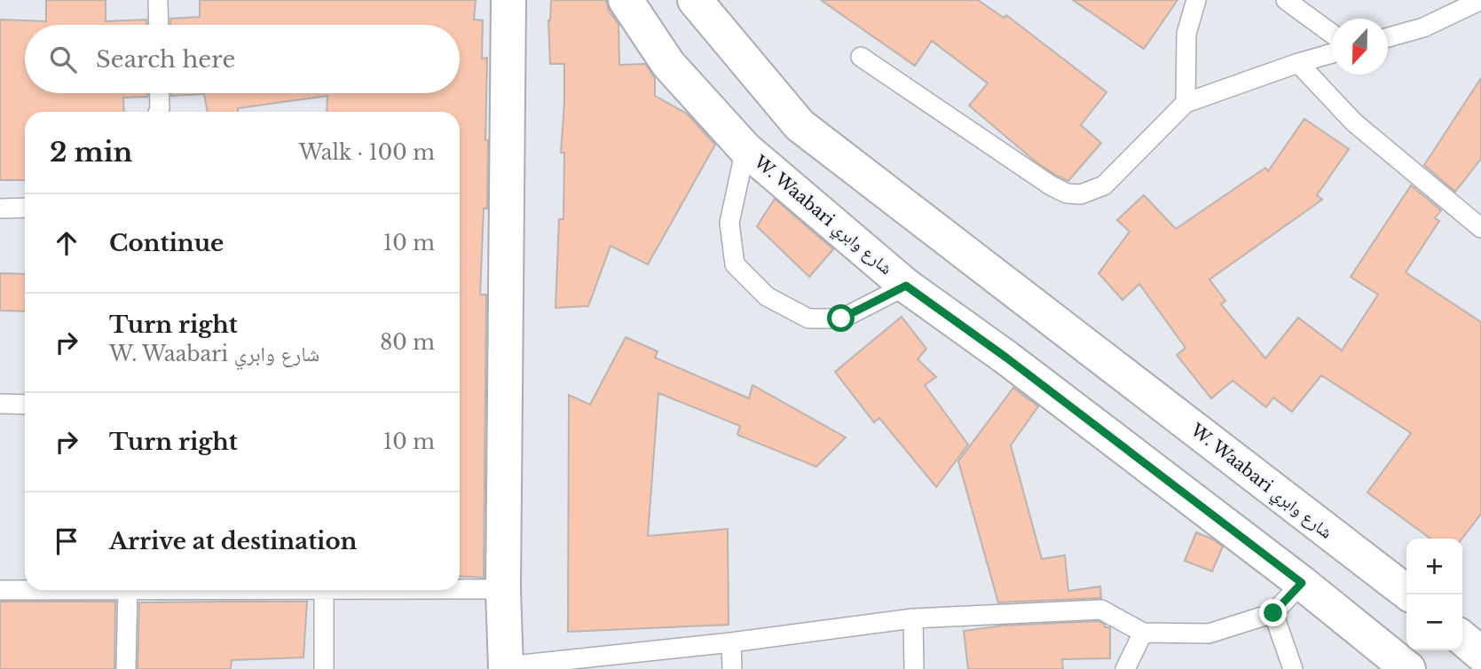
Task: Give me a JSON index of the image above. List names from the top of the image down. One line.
{"streets":{"main road":["W. Waabari شارع وابري"]},"north":"bottom","page":{"search":"Search here","heading":["2 min","Walk · 100 m"],"list":[["Continue","10 m"],["Turn right","W. Waabari شارع وابري","80 m"],["Turn right","10 m"],"Arrive at destination"],"map_buttons":["+","−"]}}
